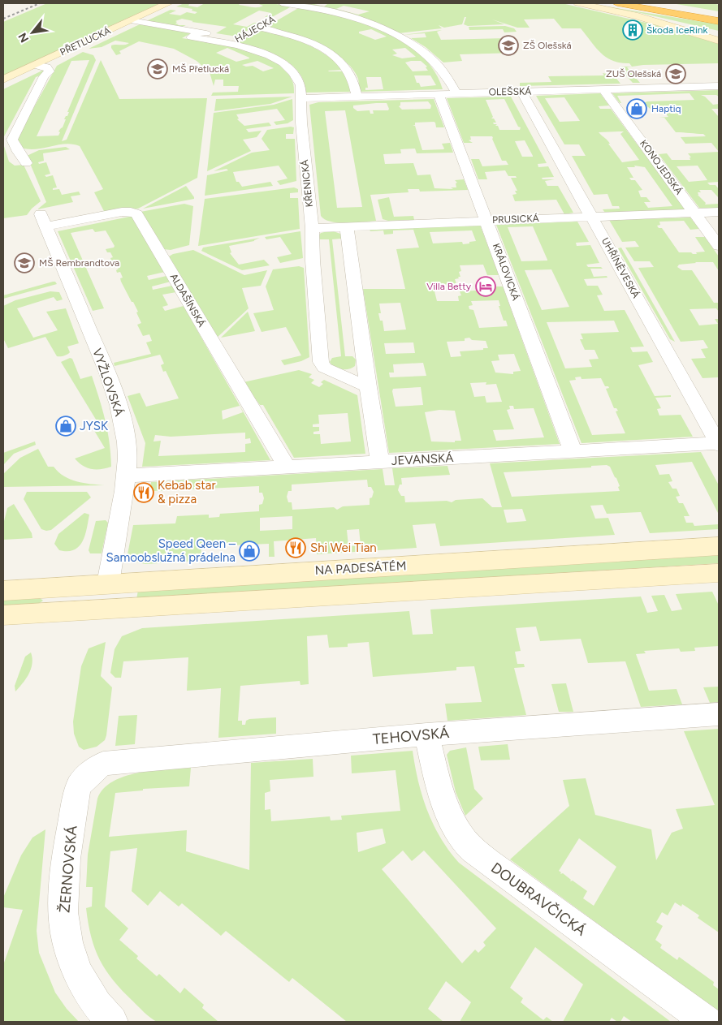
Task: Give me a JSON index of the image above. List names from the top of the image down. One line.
{"streets":{"main road":["PŘETLUCKÁ","NA PADESÁTÉM"],"street":["HÁJECKÁ","OLEŠSKÁ","KONOJEDSKÁ","KŘENICKÁ","PRUSICKÁ","UHŘÍNĚVESKÁ","KRÁLOVICKÁ","ALDAŠÍNSKÁ","VYŽLOVSKÁ","JEVANSKÁ","TEHOVSKÁ","ŽERNOVSKÁ","DOUBRAVČICKÁ"]},"crossings":[["HÁJECKÁ","OLEŠSKÁ"],["PŘETLUCKÁ","KŘENICKÁ"],["OLEŠSKÁ","KONOJEDSKÁ"],["OLEŠSKÁ","KŘENICKÁ"],["OLEŠSKÁ","UHŘÍNĚVESKÁ"],["OLEŠSKÁ","KRÁLOVICKÁ"],["KONOJEDSKÁ","PRUSICKÁ"],["KŘENICKÁ","PRUSICKÁ"],["PRUSICKÁ","UHŘÍNĚVESKÁ"],["PRUSICKÁ","KRÁLOVICKÁ"],["UHŘÍNĚVESKÁ","JEVANSKÁ"],["KRÁLOVICKÁ","JEVANSKÁ"],["ALDAŠÍNSKÁ","VYŽLOVSKÁ"],["ALDAŠÍNSKÁ","JEVANSKÁ"],["VYŽLOVSKÁ","JEVANSKÁ"],["VYŽLOVSKÁ","NA PADESÁTÉM"],["TEHOVSKÁ","ŽERNOVSKÁ"],["TEHOVSKÁ","DOUBRAVČICKÁ"]],"places":{"building":["Škoda IceRink"],"school or university":["ZŠ Olešská","MŠ Přetlucká","ZUŠ Olešská","MŠ Rembrandtova"],"shop":["Haptiq","JYSK","Speed Qeen – Samoobslužná prádelna"],"hotel":["Villa Betty"],"restaurant":["Kebab star & pizza","Shi Wei Tian"]},"north":"bottom left"}
